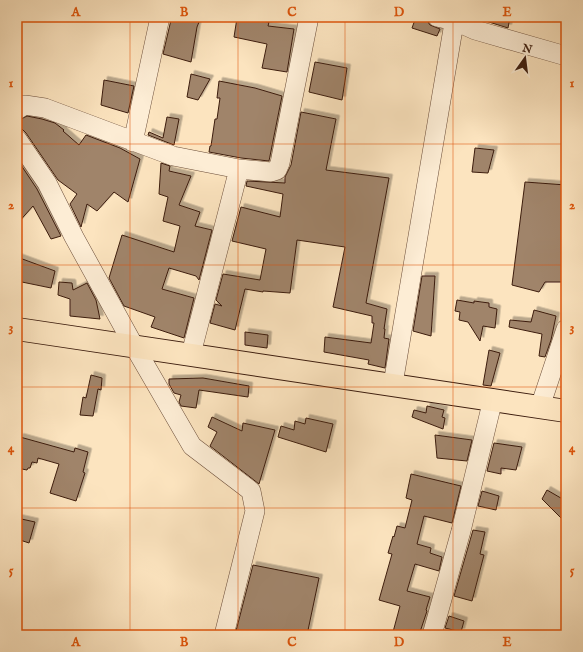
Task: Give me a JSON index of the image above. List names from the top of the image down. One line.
{"north":"top","grid":{"columns":["A","B","C","D","E"],"rows":["1","2","3","4","5"]}}
